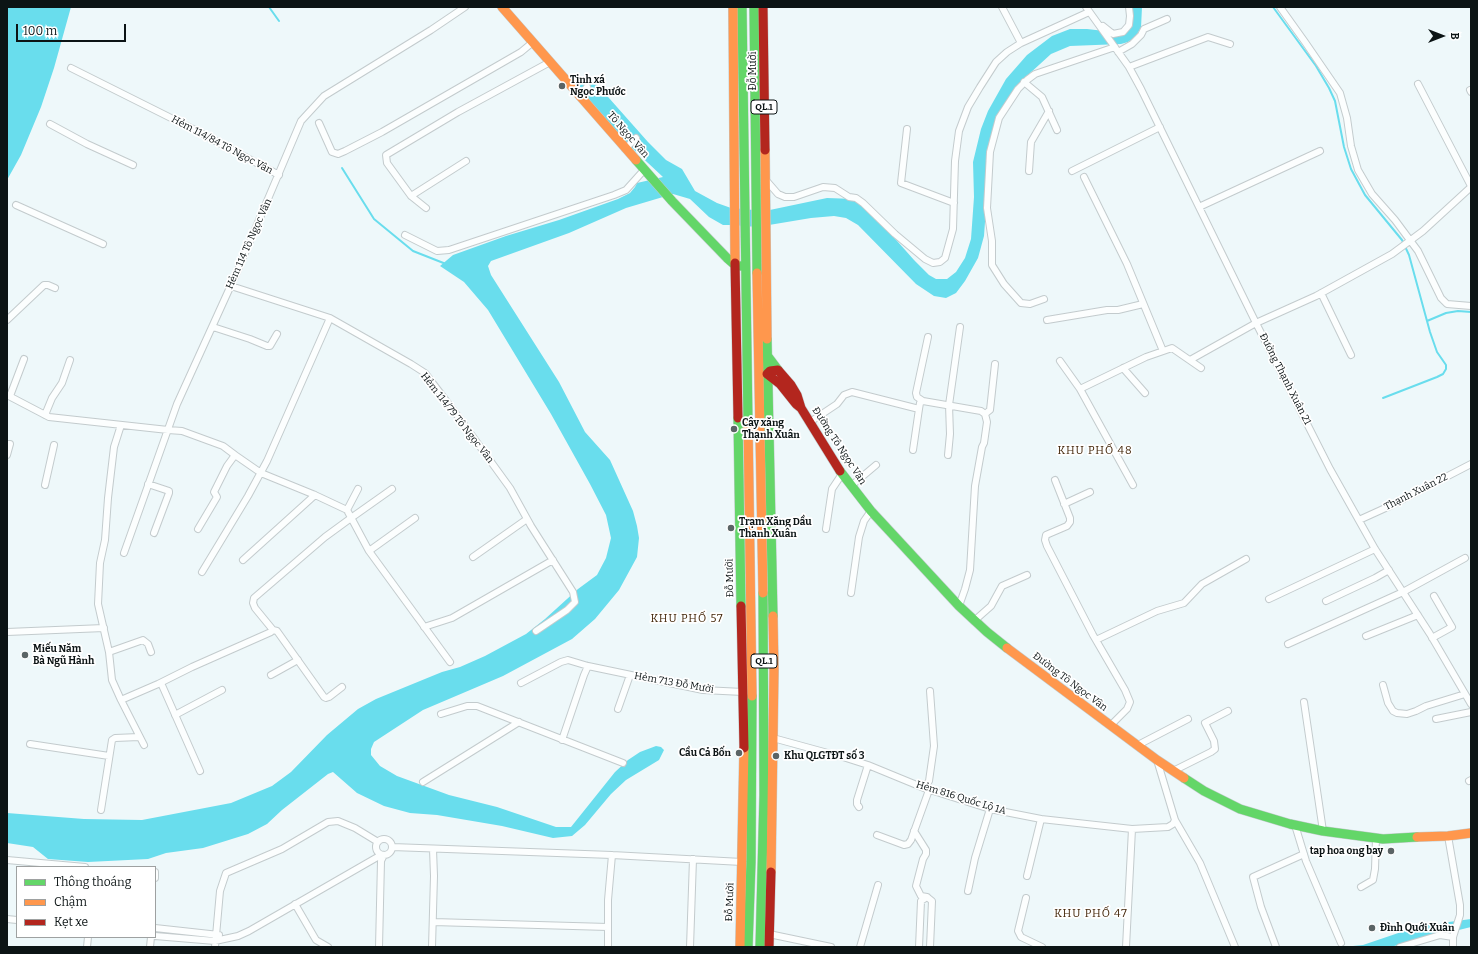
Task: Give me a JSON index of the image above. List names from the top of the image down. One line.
{"streets":{"main road":["Đỗ Mười","QL.1","Tô Ngọc Vân","Đường Tô Ngọc Vân"],"street":["Hẻm 114/84 Tô Ngọc Vân","Hẻm 114 Tô Ngọc Vân","Đường Thạnh Xuân 21","Hẻm 114/79 Tô Ngọc Vân","Thạnh Xuân 22","Hẻm 713 Đỗ Mười","Hẻm 816 Quốc Lộ 1A"]},"crossings":[["Đỗ Mười","QL.1"],["Đỗ Mười","Tô Ngọc Vân"],["Đỗ Mười","Hẻm 713 Đỗ Mười"],["QL.1","Đường Tô Ngọc Vân"],["QL.1","Hẻm 816 Quốc Lộ 1A"],["Hẻm 114/84 Tô Ngọc Vân","Hẻm 114 Tô Ngọc Vân"],["Hẻm 114 Tô Ngọc Vân","Hẻm 114/79 Tô Ngọc Vân"],["Đường Thạnh Xuân 21","Thạnh Xuân 22"]],"districts":["KHU PHỐ 48","KHU PHỐ 57","KHU PHỐ 47"],"places":["Tịnh xá Ngọc Phước","Cây xăng Thạnh Xuân","Trạm Xăng Dầu Thanh Xuân","Miếu Năm Bà Ngũ Hành","Cầu Cả Bốn","Khu QLGTĐT số 3","tap hoa ong bay","Đình Quới Xuân"],"legend":["Thông thoáng","Chậm","Kẹt xe"],"scale_bar":"100 m","north":"right"}
